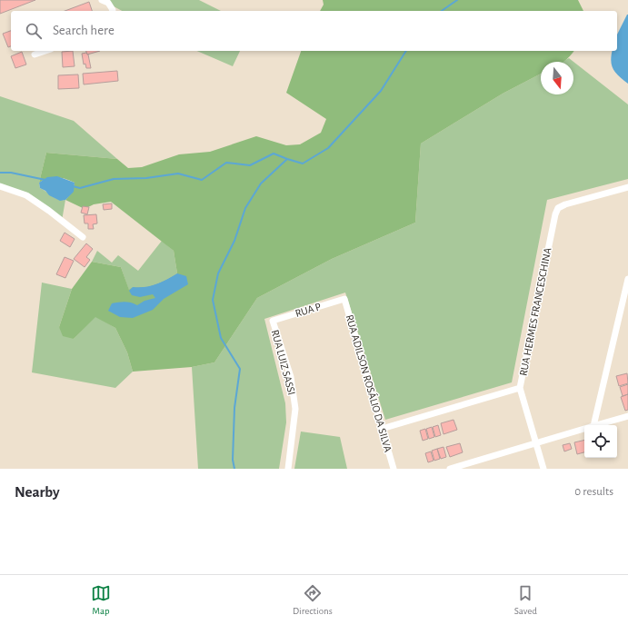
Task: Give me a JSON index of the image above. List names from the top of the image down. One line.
{"streets":{"street":["RUA P","RUA HERMES FRANCESCHINA","RUA LUIZ SASSI","RUA ADILSON ROSÁLIO DA SILVA"]},"crossings":[["RUA P","RUA LUIZ SASSI"],["RUA P","RUA ADILSON ROSÁLIO DA SILVA"],["RUA HERMES FRANCESCHINA","RUA ADILSON ROSÁLIO DA SILVA"]],"north":"bottom","page":{"search":"Search here","heading":["Nearby","0 results"],"nav":["Map","Directions","Saved"]}}
